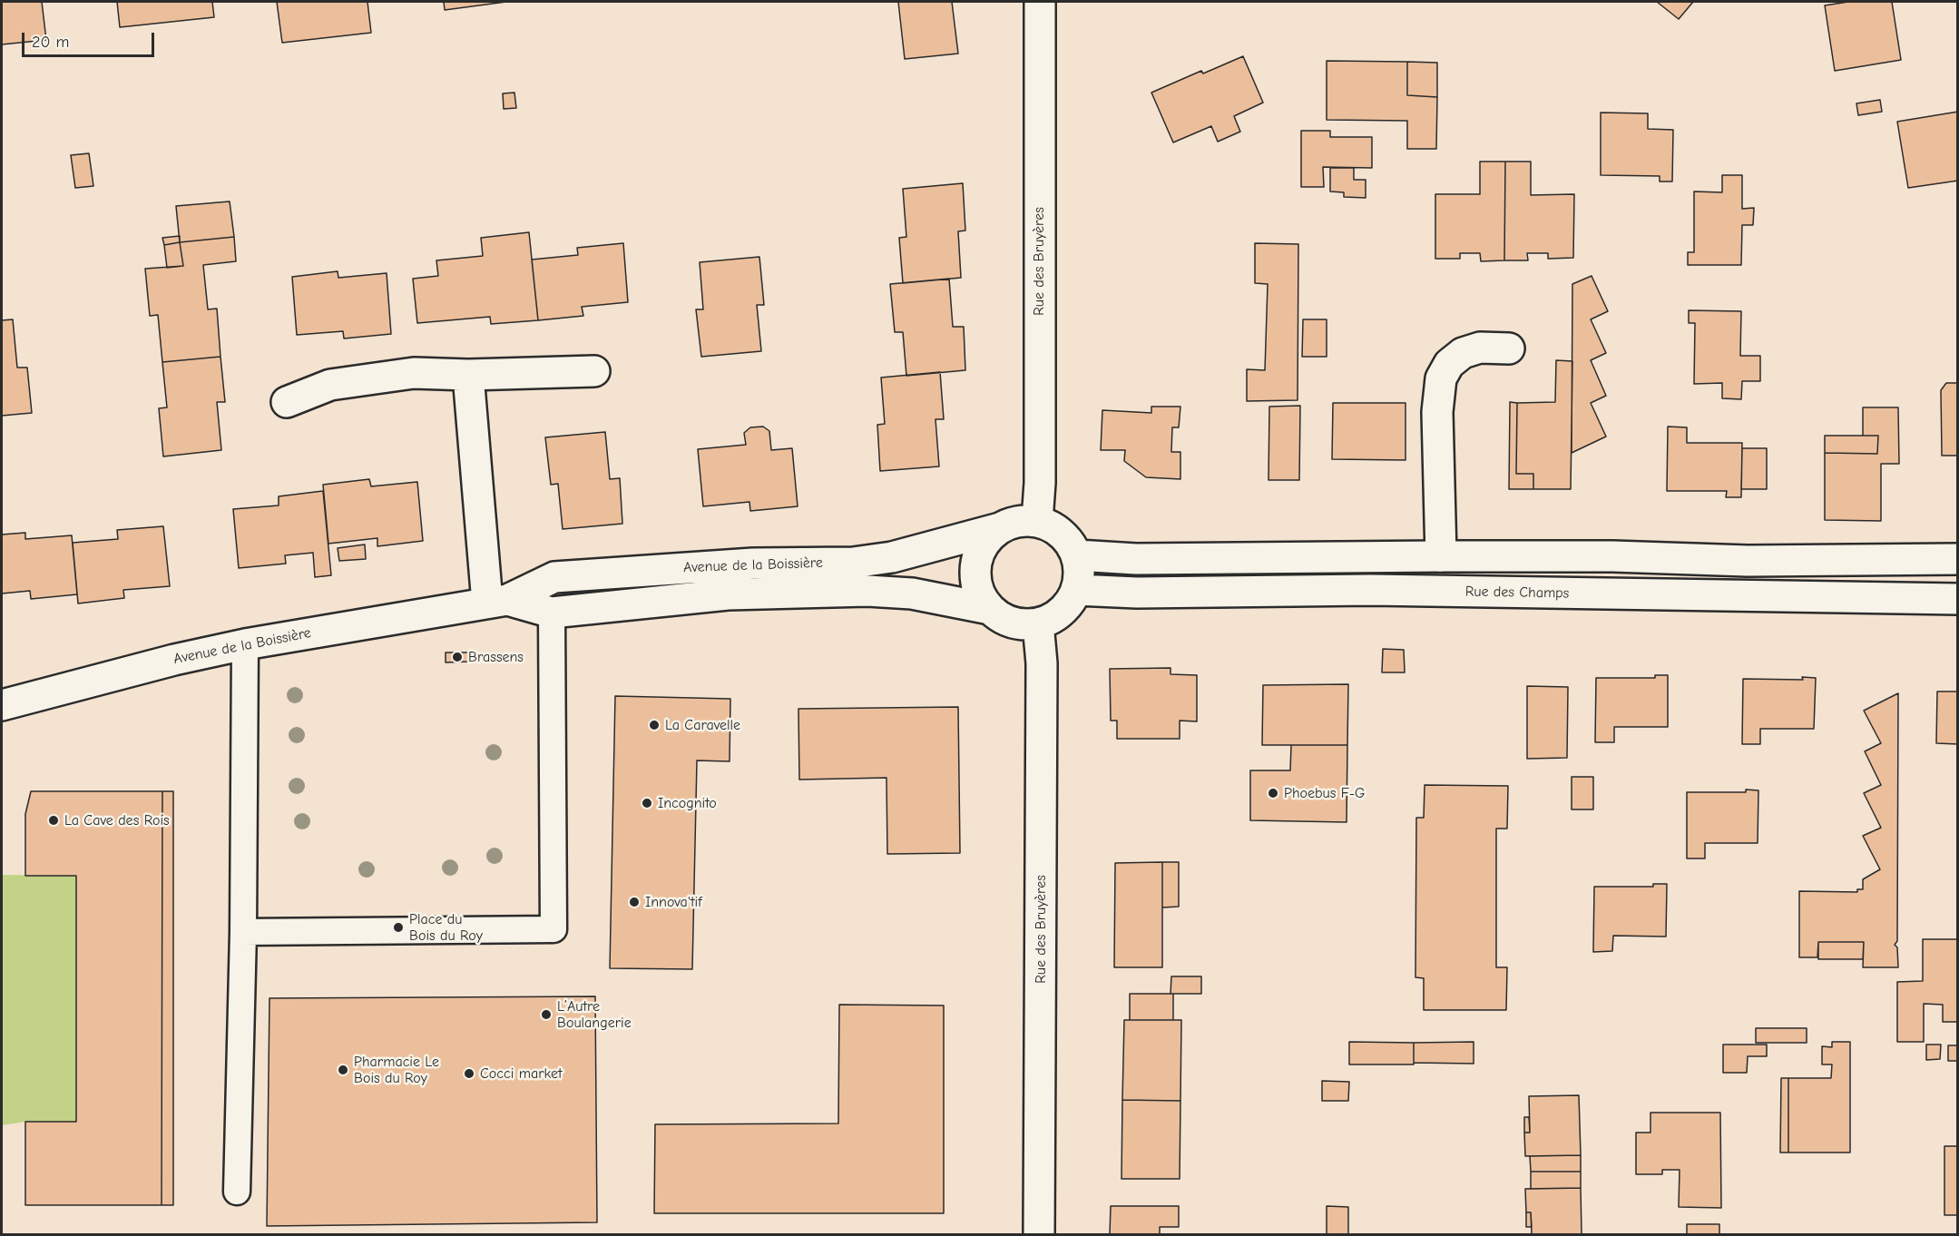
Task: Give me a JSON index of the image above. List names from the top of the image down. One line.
{"streets":{"street":["Rue des Bruyères","Avenue de la Boissière","Rue des Champs"]},"crossings":[["Rue des Bruyères","Avenue de la Boissière"],["Rue des Bruyères","Rue des Champs"],["Avenue de la Boissière","Rue des Champs"]],"places":["Brassens","La Caravelle","Phoebus F-G","Incognito","La Cave des Rois","Innova'tif","Place du Bois du Roy","L’Autre Boulangerie","Pharmacie Le Bois du Roy","Cocci market"],"scale_bar":"20 m"}
